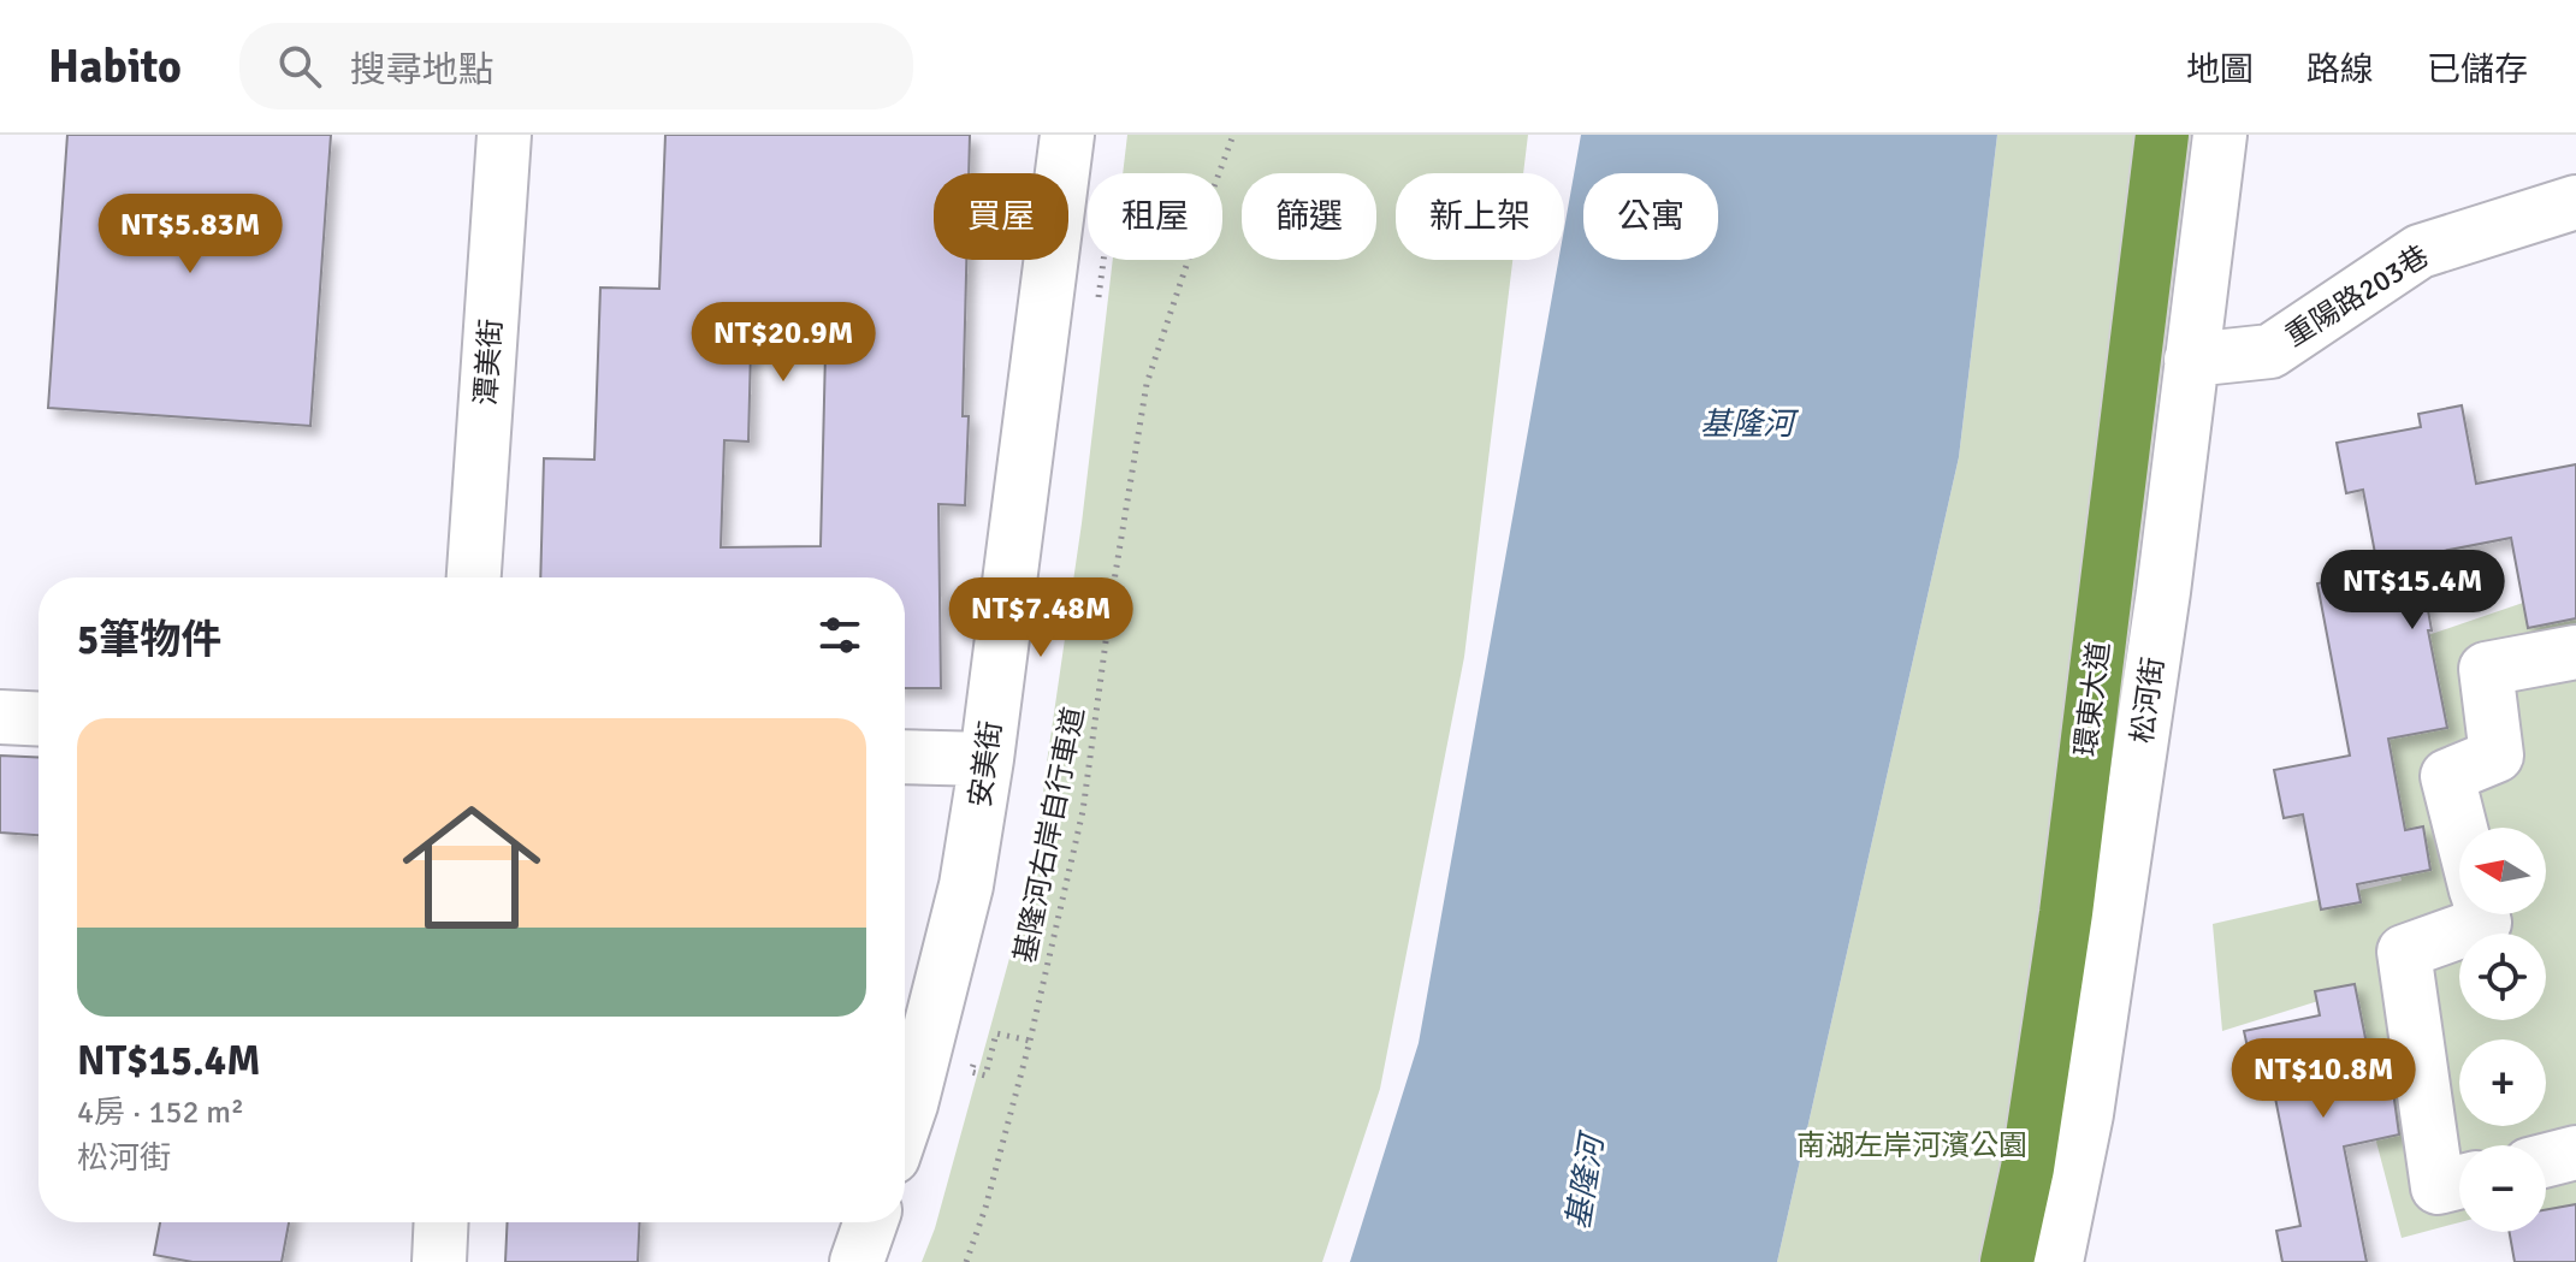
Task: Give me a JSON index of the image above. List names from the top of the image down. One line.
{"streets":{"highway":["環東大道"],"street":["重陽路203巷","潭美街","松河街","安美街"],"path":["基隆河右岸自行車道"]},"crossings":[["重陽路203巷","松河街"]],"water":["基隆河"],"parks":["南湖左岸河濱公園"],"north":"left","page":{"header":"Habito","search":"搜尋地點","nav":["地圖","路線","已儲存"],"chip":["買屋","租屋","篩選","新上架","公寓"],"price":["NT$5.83M","NT$20.9M","NT$15.4M","NT$7.48M","NT$10.8M"],"heading":"5筆物件","list":[{"name":"NT$15.4M","note":"4房 · 152 m² · 松河街"}],"map_buttons":["+","−"]}}
